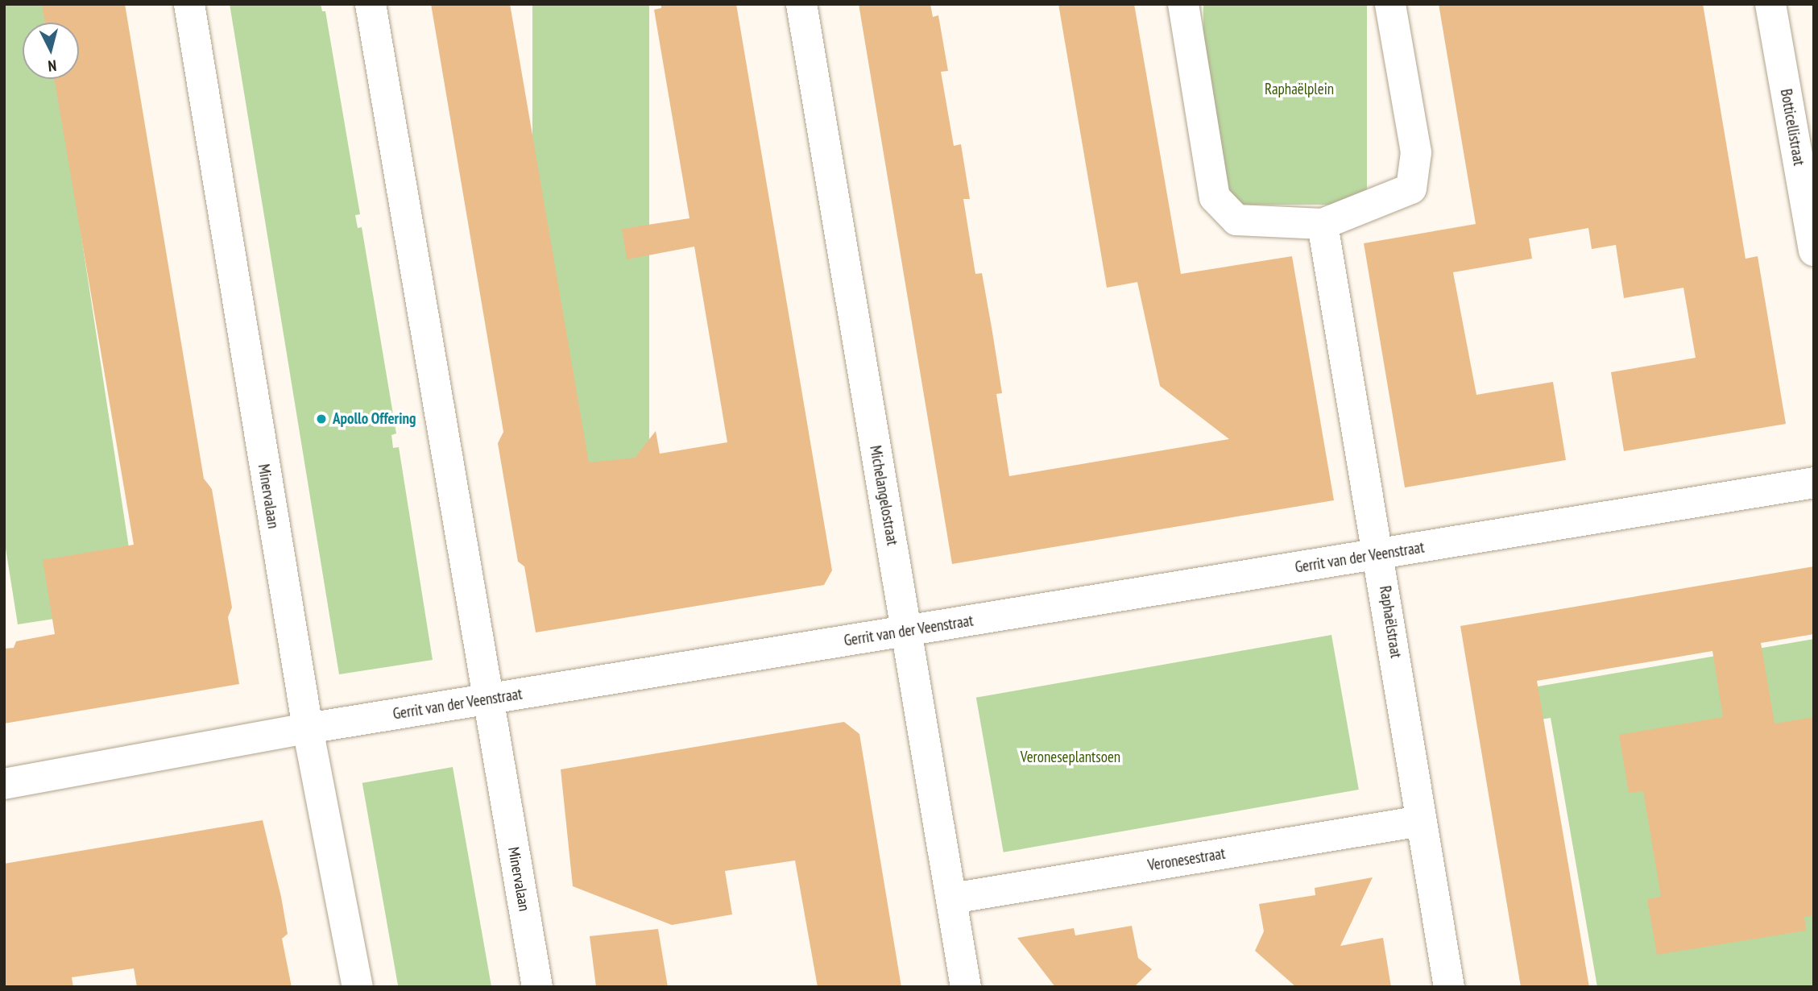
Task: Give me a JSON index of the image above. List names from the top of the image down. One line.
{"streets":{"street":["Botticellistraat","Michelangelostraat","Minervalaan","Gerrit van der Veenstraat","Raphaëlstraat","Veronesestraat"]},"crossings":[["Michelangelostraat","Gerrit van der Veenstraat"],["Michelangelostraat","Veronesestraat"],["Minervalaan","Gerrit van der Veenstraat"],["Gerrit van der Veenstraat","Raphaëlstraat"],["Raphaëlstraat","Veronesestraat"]],"parks":["Raphaëlplein","Veroneseplantsoen"],"places":["Apollo Offering"],"north":"bottom"}
